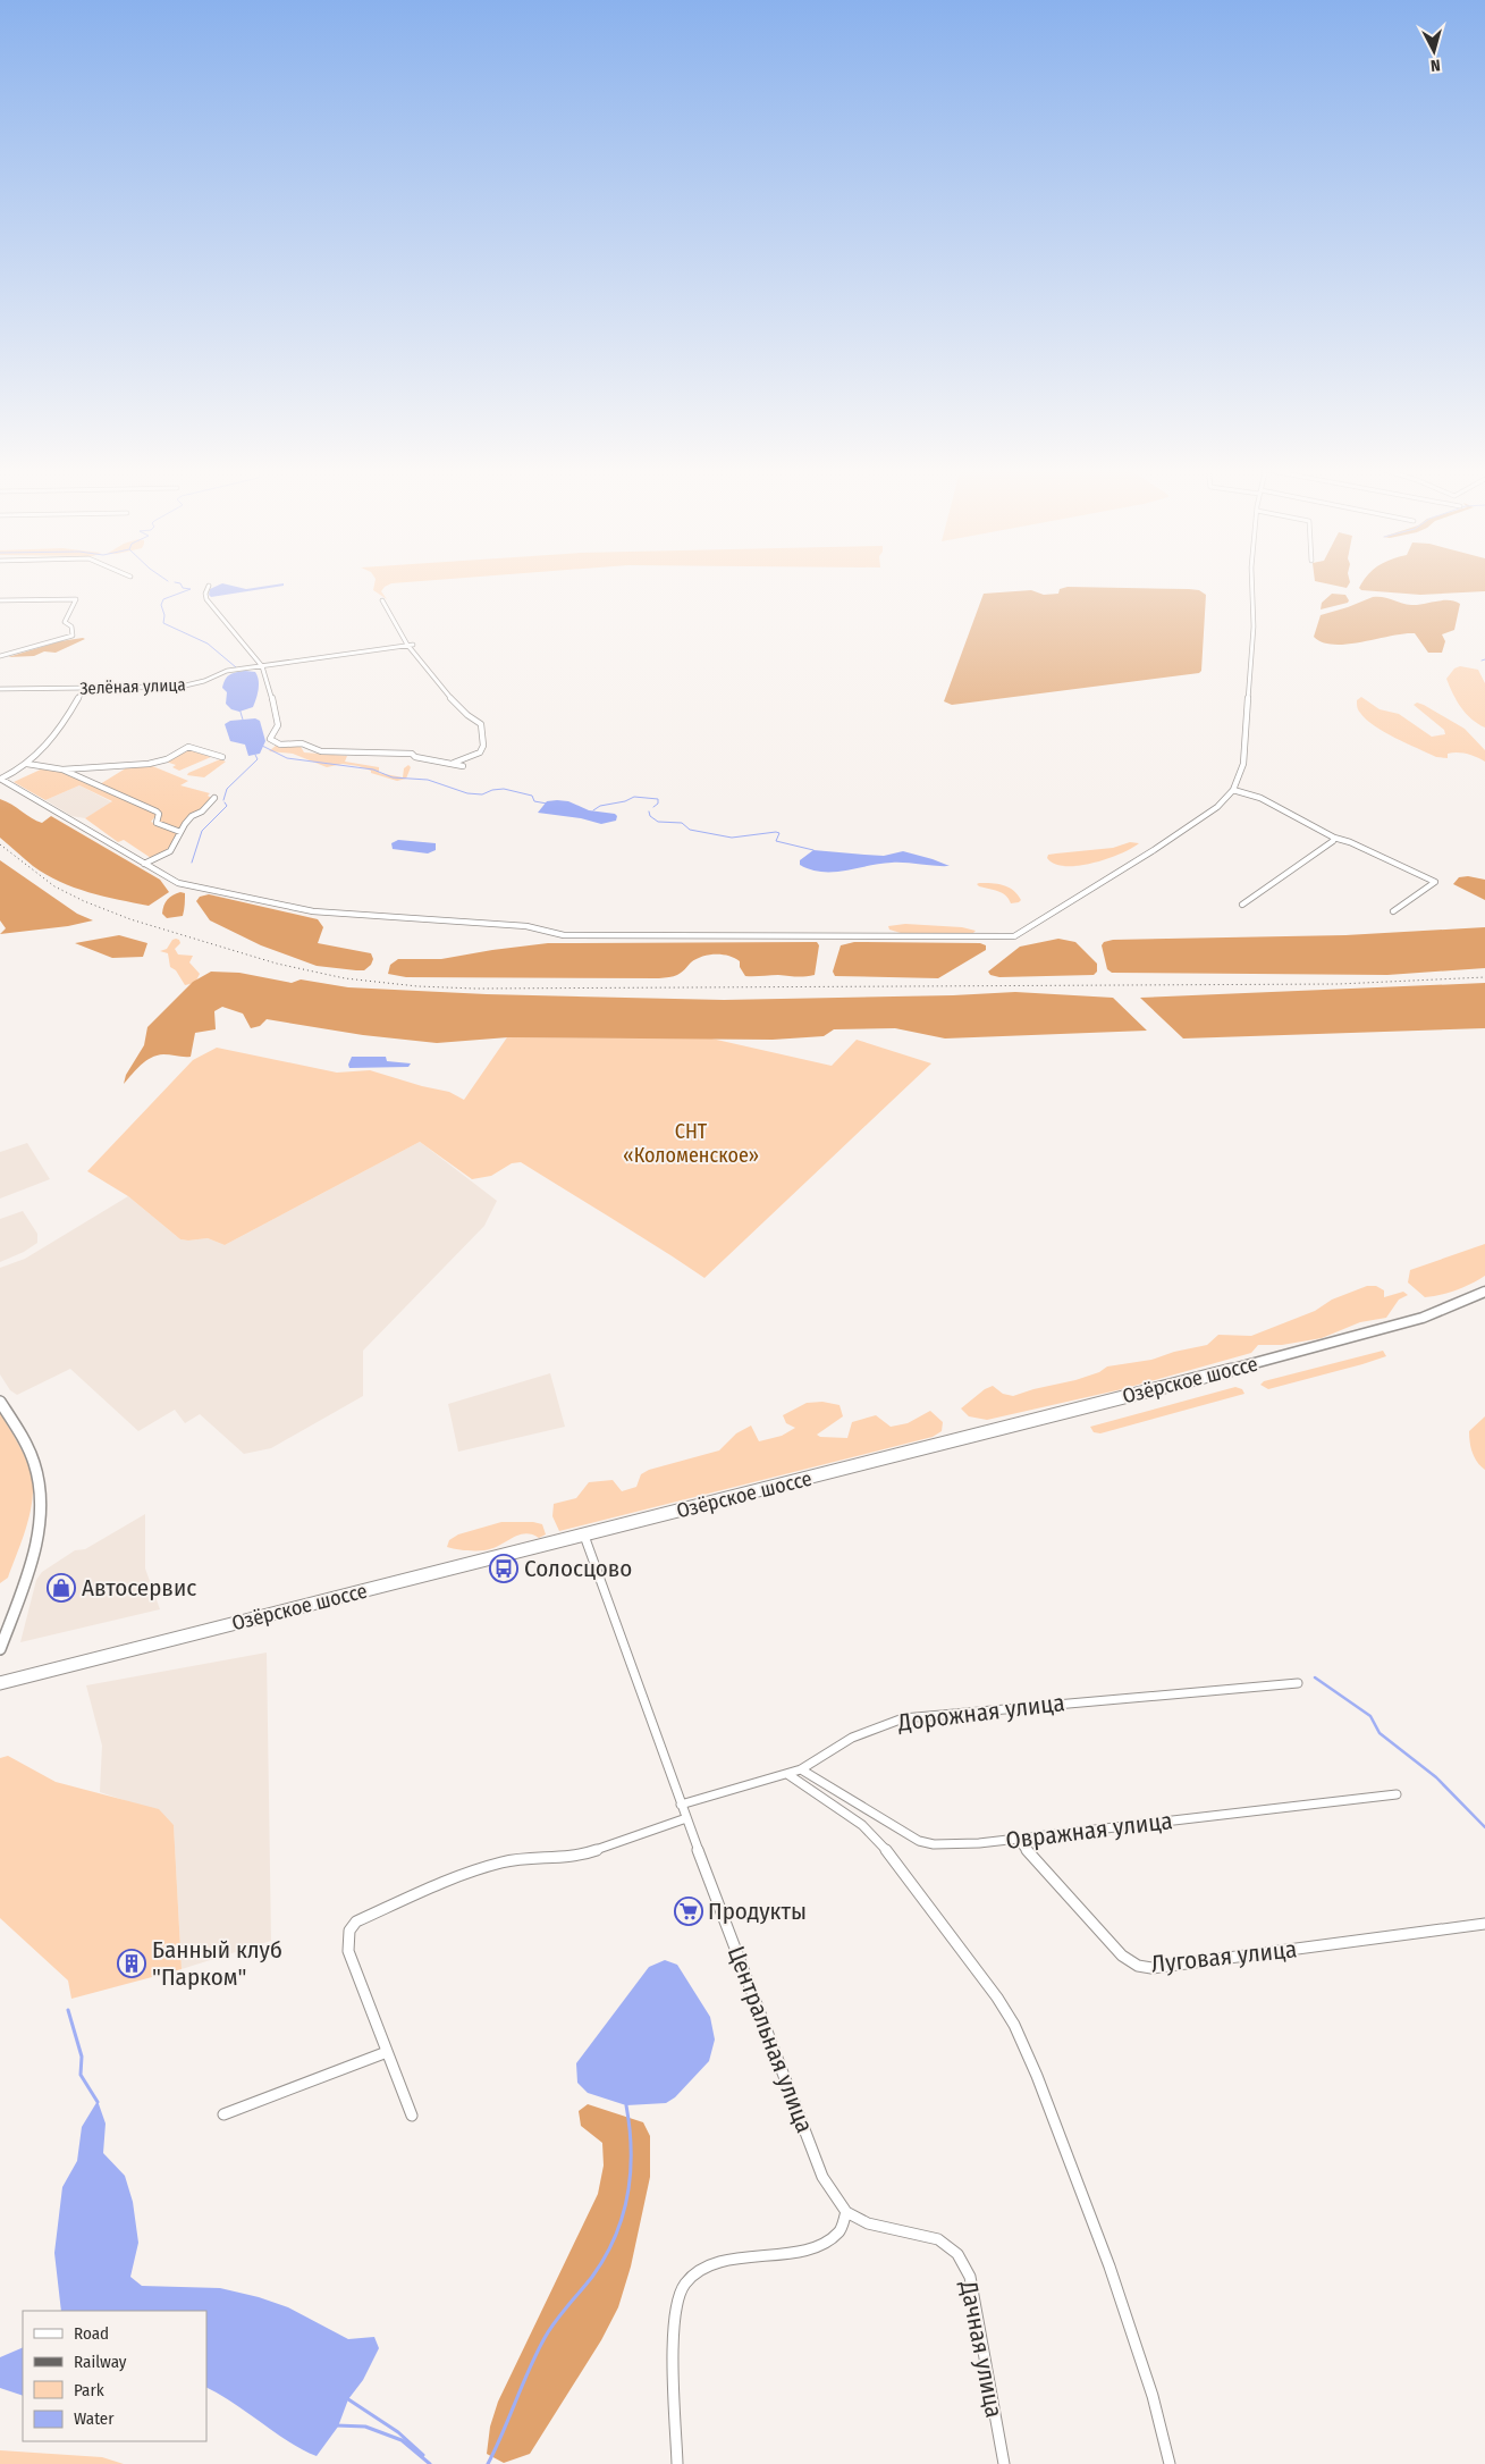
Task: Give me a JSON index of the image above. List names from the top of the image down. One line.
{"streets":{"main road":["Озёрское шоссе"],"street":["Зелёная улица","Дорожная улица","Овражная улица","Луговая улица","Центральная улица","Дачная улица"]},"crossings":[["Озёрское шоссе","Центральная улица"],["Дорожная улица","Овражная улица"],["Дорожная улица","Центральная улица"],["Овражная улица","Луговая улица"],["Центральная улица","Дачная улица"]],"parks":["СНТ «Коломенское»"],"places":{"bus stop":["Солосцово"],"shop":["Автосервис"],"supermarket":["Продукты"],"building":["Банный клуб \"Парком\""]},"legend":["Road","Railway","Park","Water"],"north":"bottom"}
